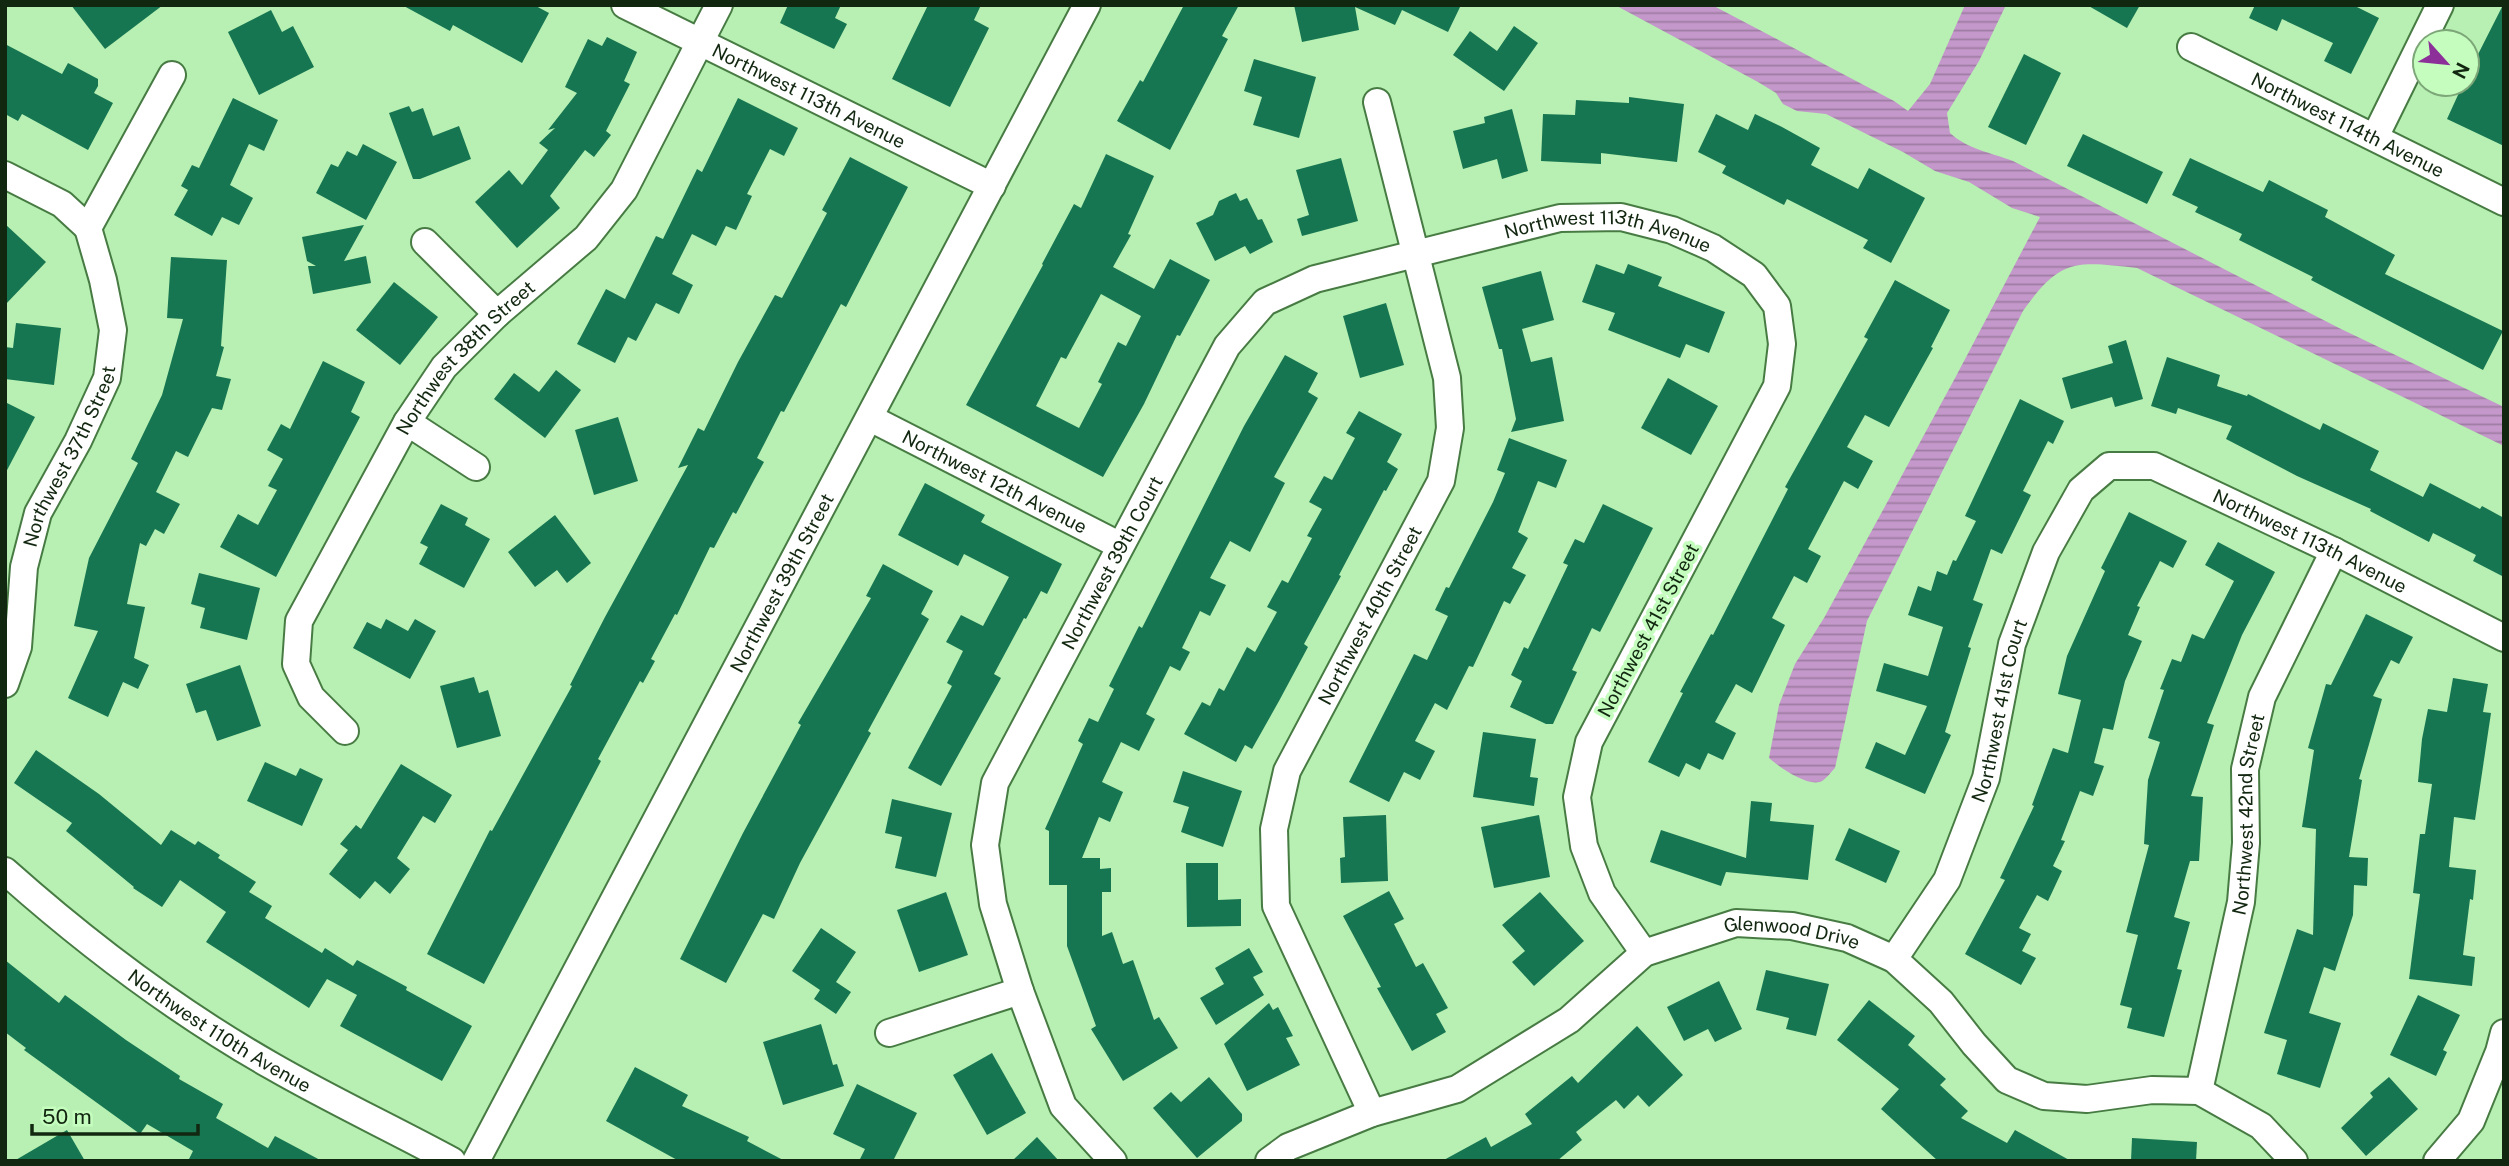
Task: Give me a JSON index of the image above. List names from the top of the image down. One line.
{"streets":{"street":["Northwest 113th Avenue","Northwest 114th Avenue","Northwest 38th Street","Northwest 37th Street","Northwest 12th Avenue","Northwest 39th Court","Northwest 39th Street","Northwest 40th Street","Northwest 41st Street","Northwest 41st Court","Northwest 42nd Street","Glenwood Drive","Northwest 110th Avenue"]},"crossings":[["Northwest 113th Avenue","Northwest 38th Street"],["Northwest 113th Avenue","Northwest 39th Court"],["Northwest 113th Avenue","Northwest 39th Street"],["Northwest 113th Avenue","Northwest 40th Street"],["Northwest 113th Avenue","Northwest 41st Street"],["Northwest 113th Avenue","Northwest 41st Court"],["Northwest 113th Avenue","Northwest 42nd Street"],["Northwest 12th Avenue","Northwest 39th Court"],["Northwest 12th Avenue","Northwest 39th Street"],["Northwest 39th Court","Northwest 40th Street"],["Northwest 40th Street","Glenwood Drive"],["Northwest 41st Street","Glenwood Drive"],["Northwest 41st Court","Glenwood Drive"],["Northwest 42nd Street","Glenwood Drive"]],"scale_bar":"50 m","north":"bottom right"}
